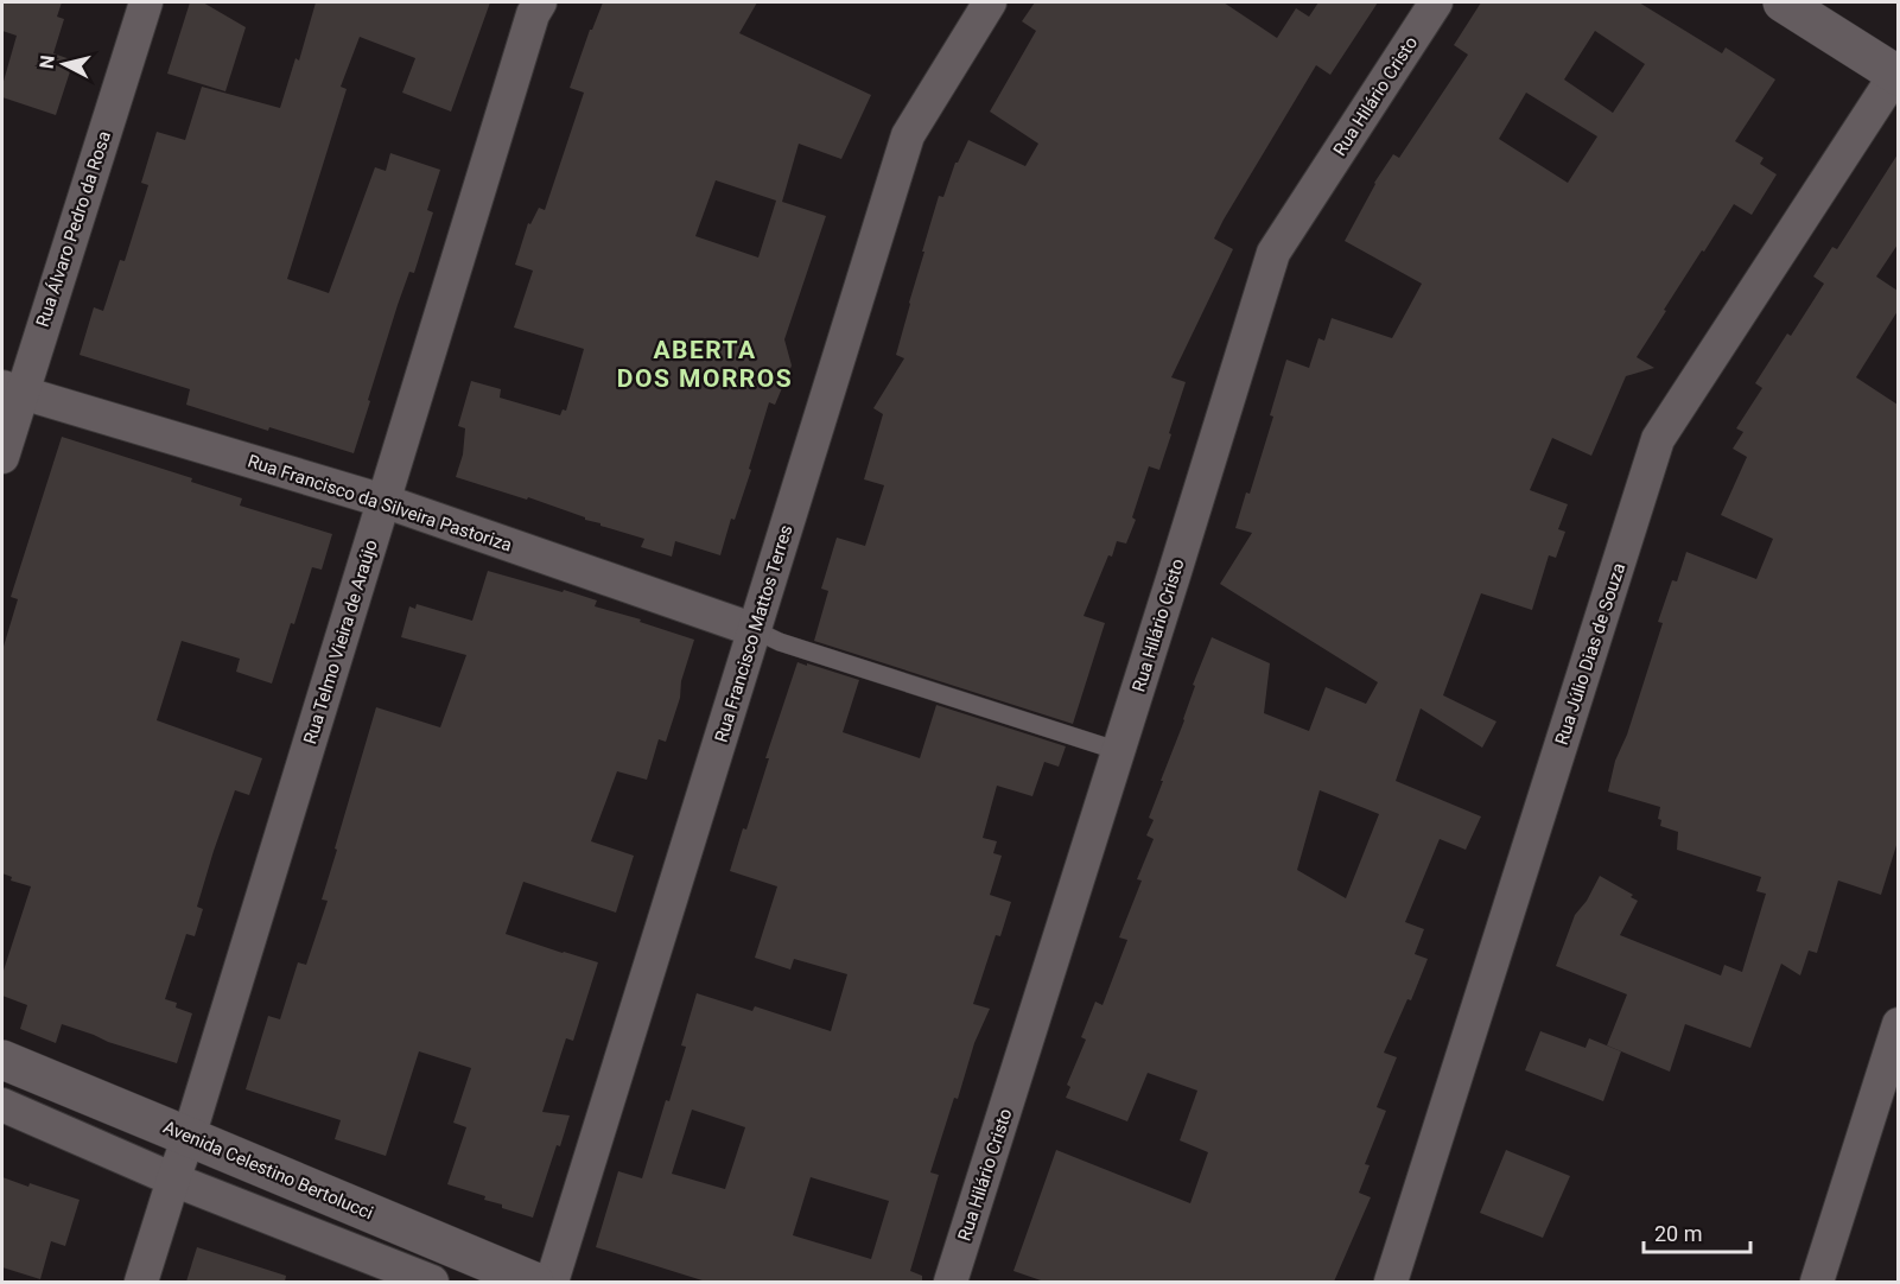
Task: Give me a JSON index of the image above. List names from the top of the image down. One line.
{"streets":{"street":["Rua Hilário Cristo","Rua Álvaro Pedro da Rosa","Rua Francisco da Silveira Pastoriza","Rua Francisco Mattos Terres","Rua Telmo Vieira de Araújo","Rua Júlio Dias de Souza","Avenida Celestino Bertolucci"]},"crossings":[["Rua Álvaro Pedro da Rosa","Rua Francisco da Silveira Pastoriza"],["Rua Francisco da Silveira Pastoriza","Rua Francisco Mattos Terres"],["Rua Francisco da Silveira Pastoriza","Rua Telmo Vieira de Araújo"],["Rua Telmo Vieira de Araújo","Avenida Celestino Bertolucci"]],"districts":["ABERTA DOS MORROS"],"scale_bar":"20 m","north":"left"}
